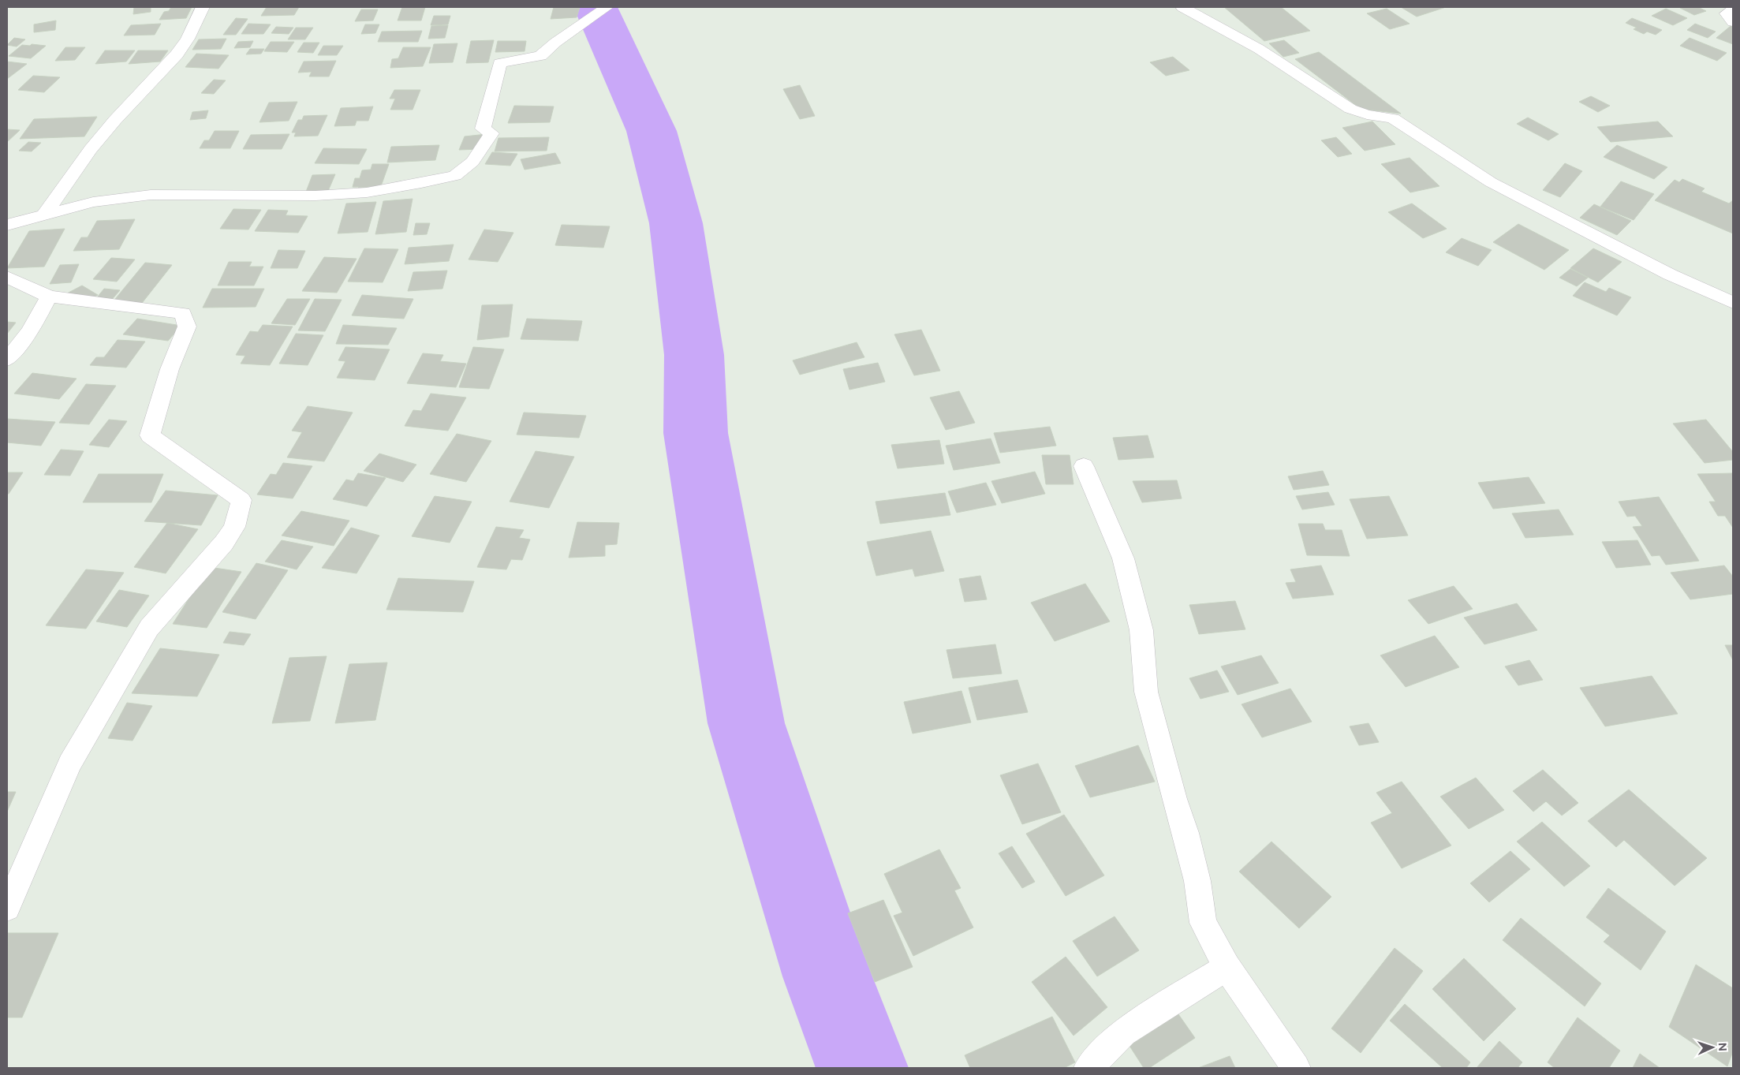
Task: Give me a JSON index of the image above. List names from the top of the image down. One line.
{"north":"right"}
